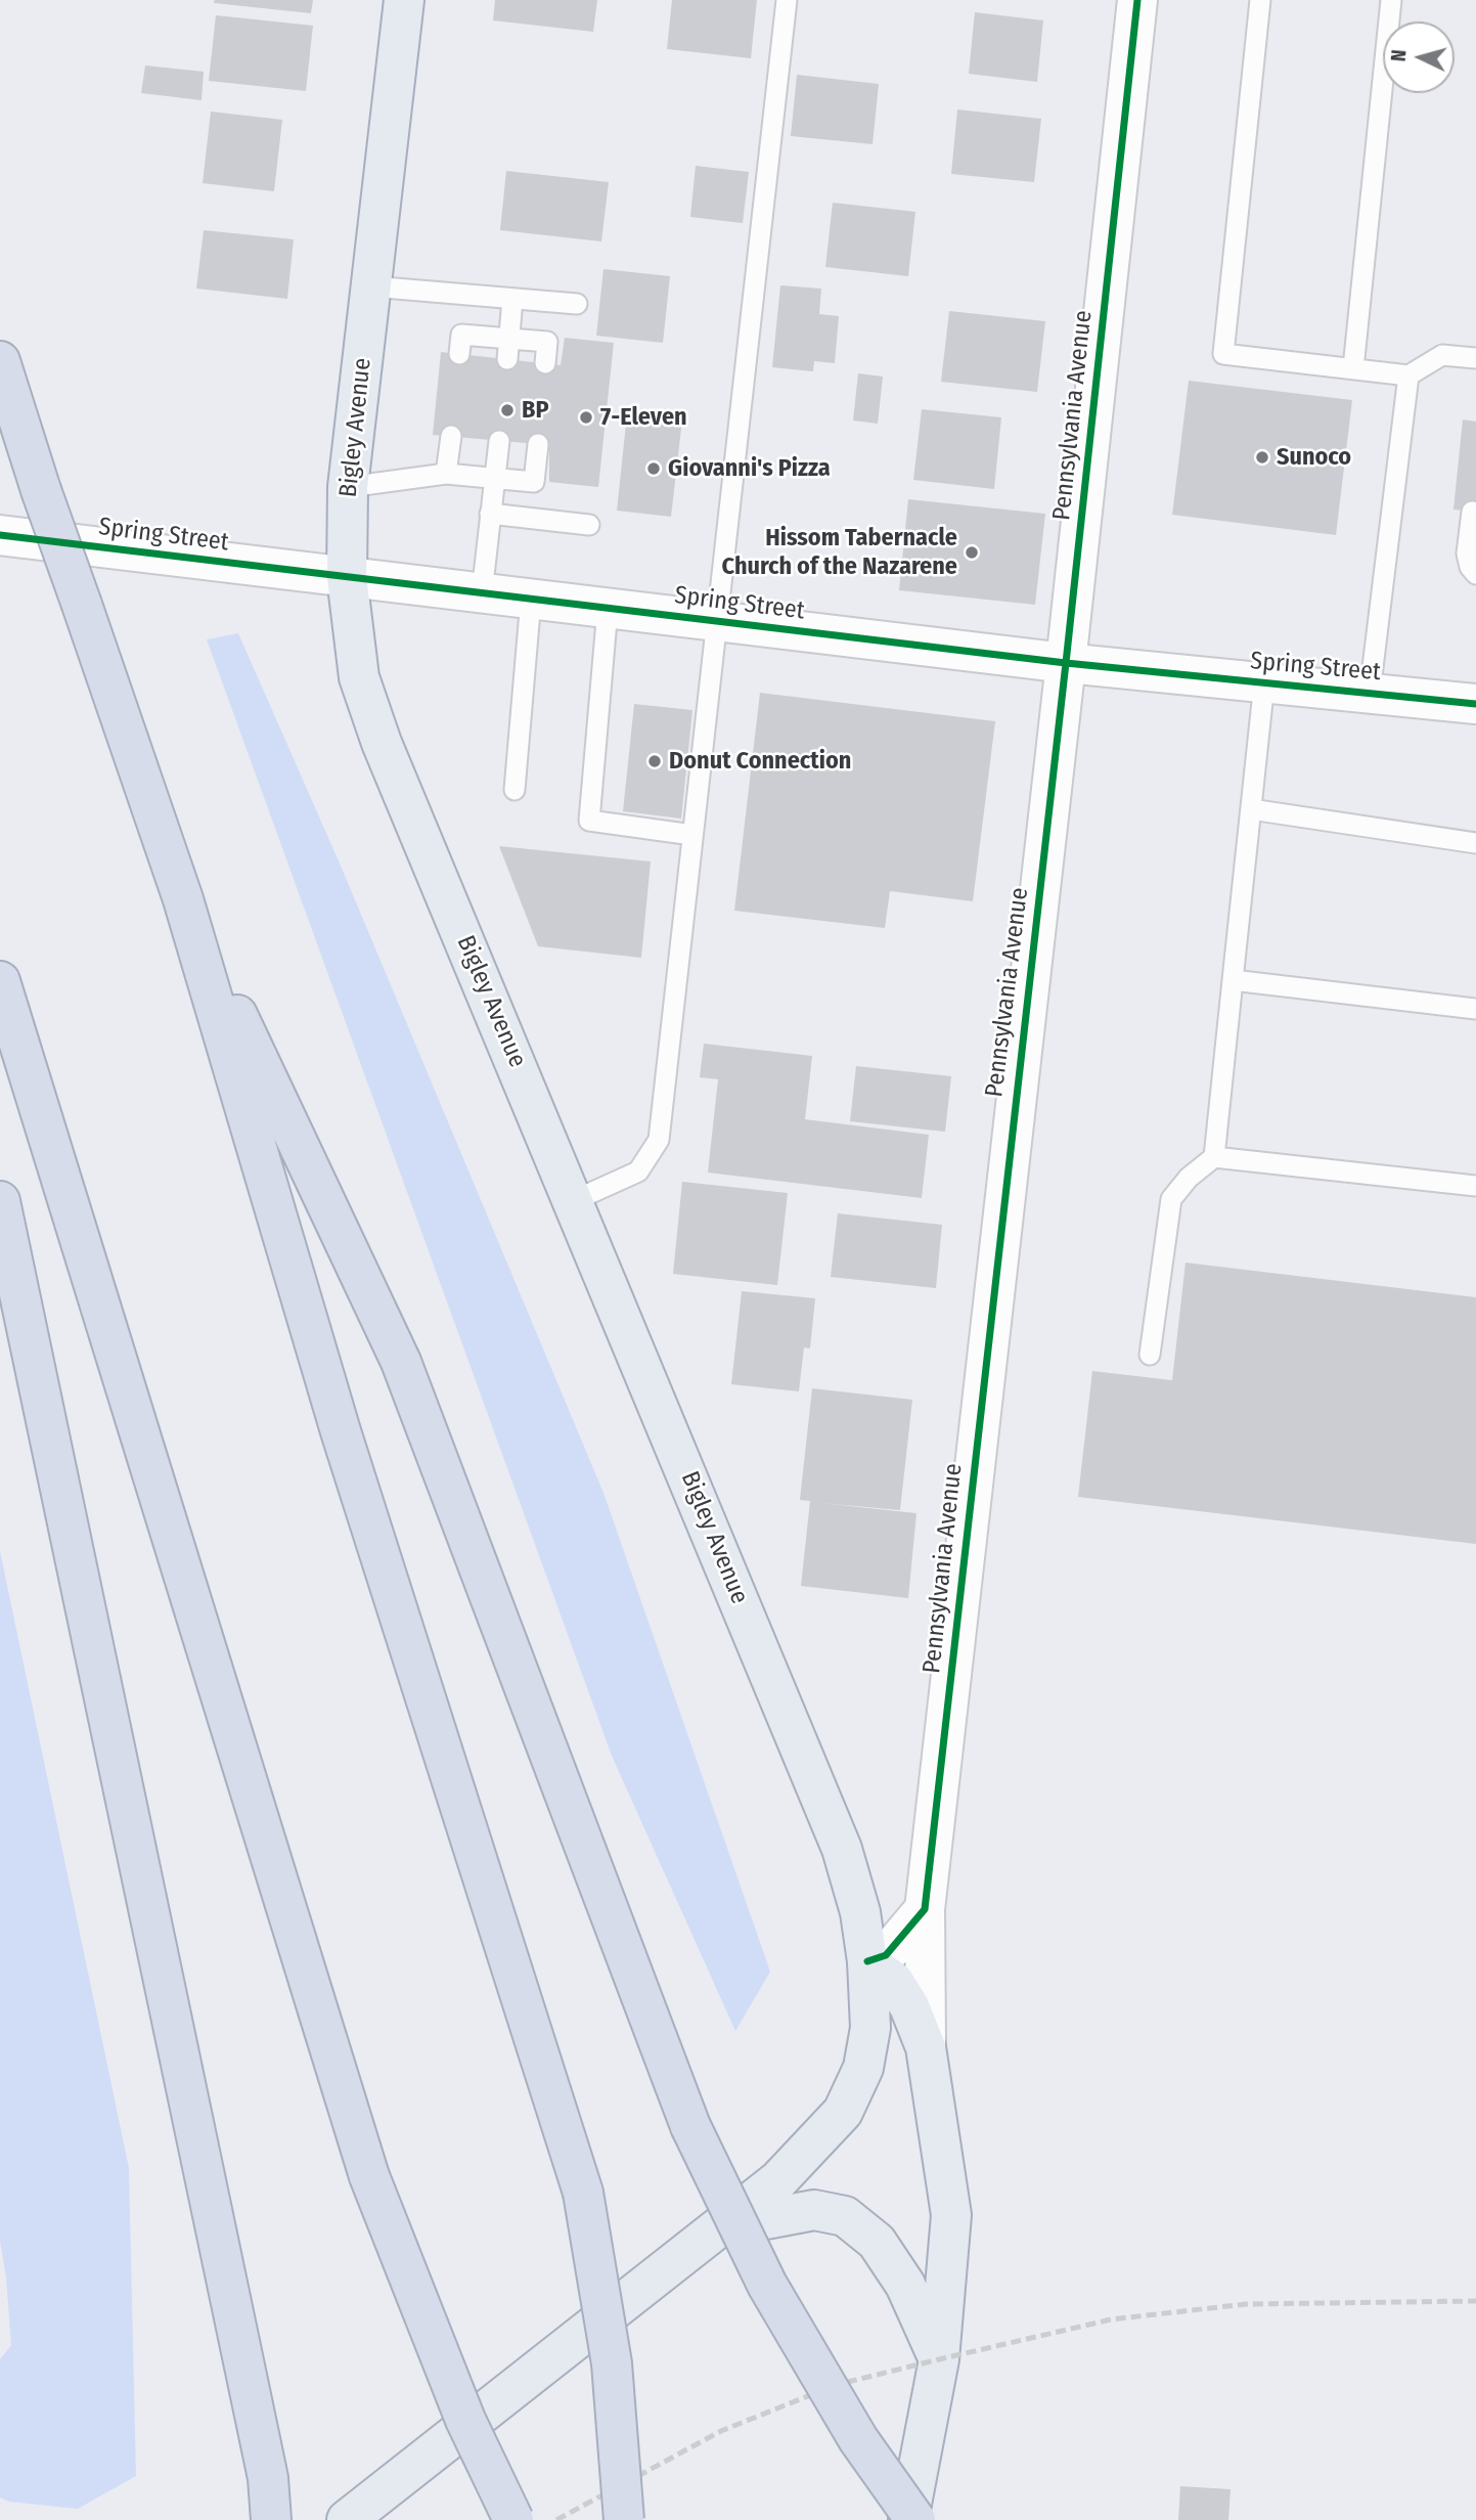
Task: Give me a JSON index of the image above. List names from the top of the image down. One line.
{"streets":{"main road":["Bigley Avenue"],"street":["Pennsylvania Avenue","Spring Street"]},"crossings":[["Pennsylvania Avenue","Spring Street"],["Bigley Avenue","Spring Street"]],"places":["BP","7-Eleven","Sunoco","Giovanni's Pizza","Hissom Tabernacle Church of the Nazarene","Donut Connection"],"north":"left"}
